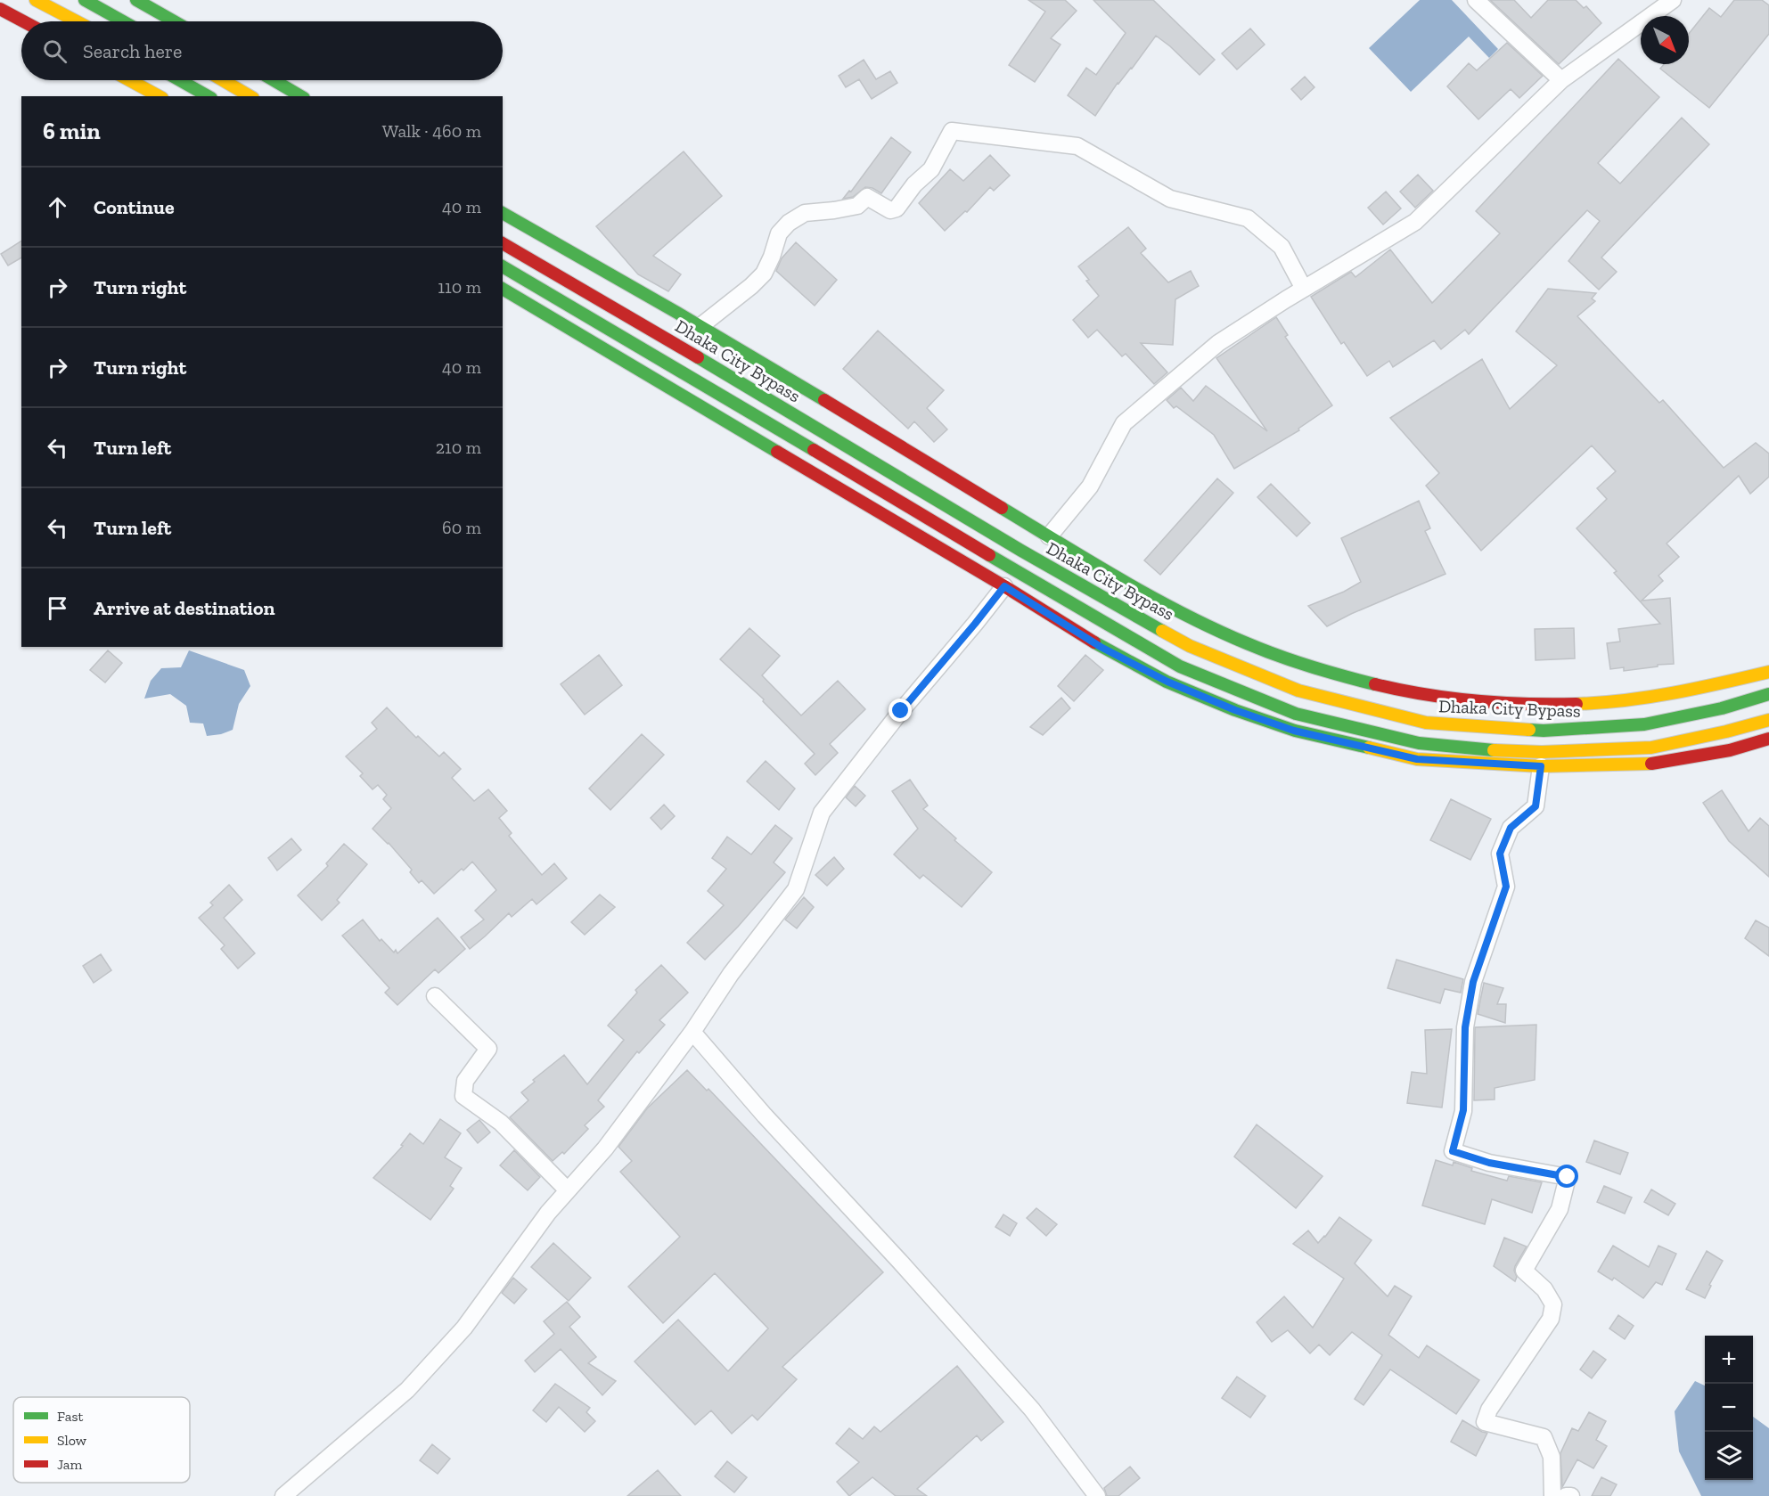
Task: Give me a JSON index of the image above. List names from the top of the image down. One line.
{"streets":{"main road":["Dhaka City Bypass"]},"legend":["Fast","Slow","Jam"],"north":"bottom right","page":{"search":"Search here","heading":["6 min","Walk · 460 m"],"list":[["Continue","40 m"],["Turn right","110 m"],["Turn right","40 m"],["Turn left","210 m"],["Turn left","60 m"],"Arrive at destination"],"map_buttons":["+","−"]}}
